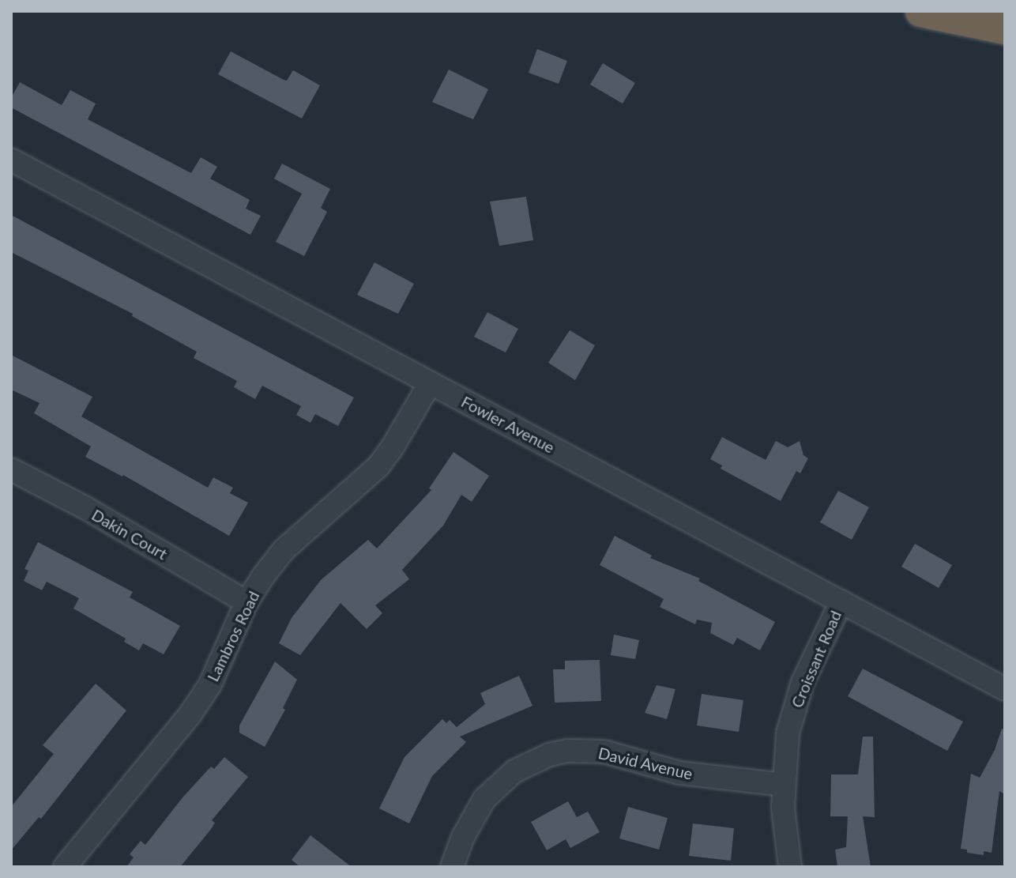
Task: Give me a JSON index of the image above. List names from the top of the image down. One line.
{"streets":{"street":["Fowler Avenue","Dakin Court","Lambros Road","Croissant Road","David Avenue"]},"crossings":[["Fowler Avenue","Lambros Road"],["Fowler Avenue","Croissant Road"],["Dakin Court","Lambros Road"],["Croissant Road","David Avenue"]]}
